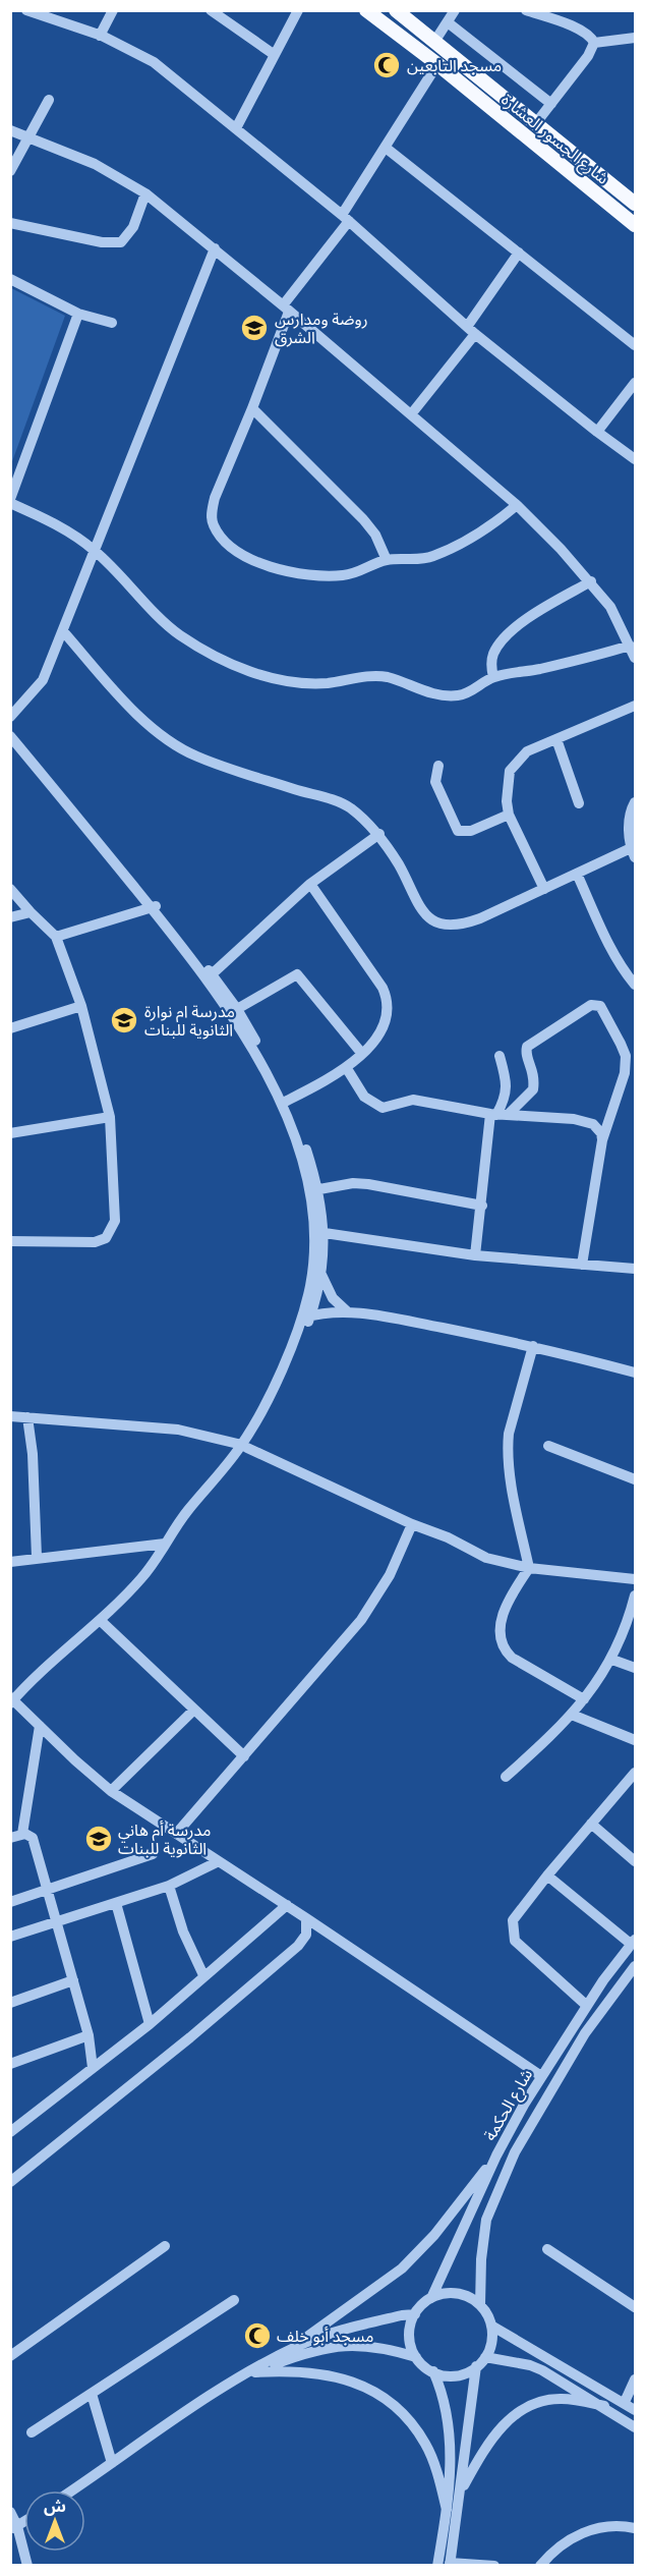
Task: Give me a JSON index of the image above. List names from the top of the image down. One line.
{"streets":{"main road":["شارع الجسور العشارة"],"street":["شارع الحكمة"]},"places":{"mosque":["مسجد التابعين","مسجد أبو خلف"],"school or university":["روضة ومدارس الشرق","مدرسة ام نوارة الثانوية للبنات","مدرسة أم هاني الثانوية للبنات"]},"north":"top"}
